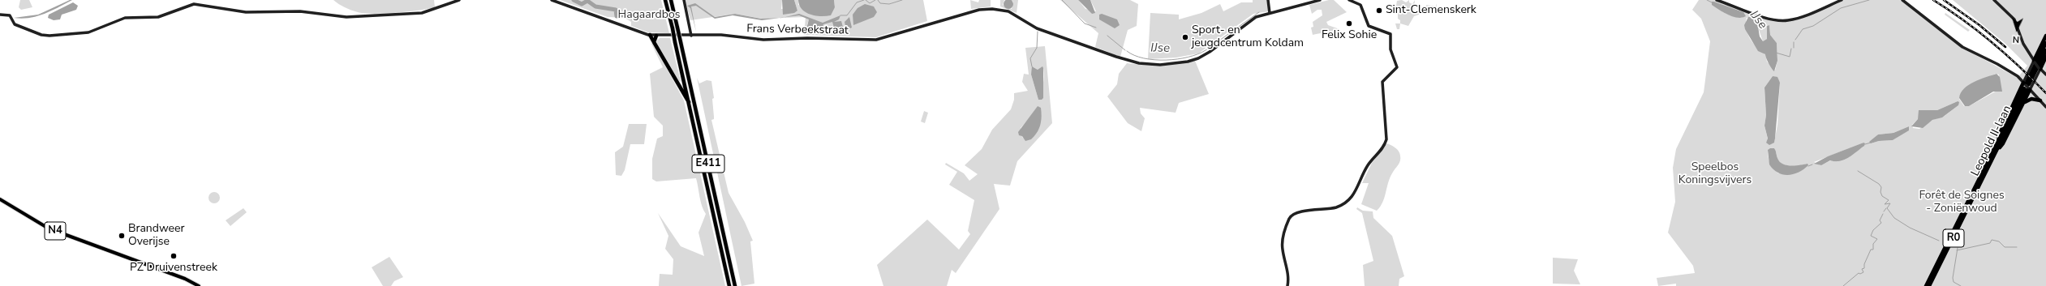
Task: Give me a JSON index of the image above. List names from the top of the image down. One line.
{"streets":{"highway":["Leopold II-laan","E411","R0"],"main road":["Frans Verbeekstraat","N4"]},"crossings":[["Leopold II-laan","R0"]],"water":["IJse"],"parks":["Hagaardbos","Speelbos Koningsvijvers","Forêt de Soignes - Zoniënwoud"],"places":["Sint-Clemenskerk","Felix Sohie","Sport- en jeugdcentrum Koldam","Brandweer Overijse","PZ Druivenstreek"],"north":"bottom"}
